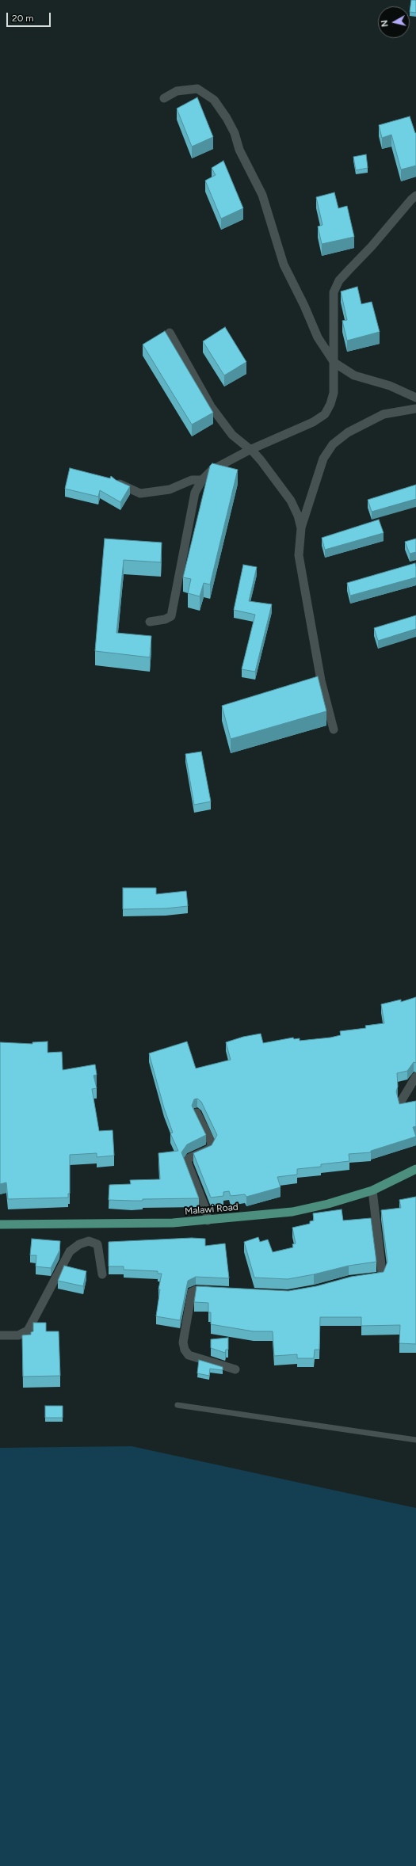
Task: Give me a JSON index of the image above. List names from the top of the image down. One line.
{"streets":{"main road":["Malawi Road"]},"scale_bar":"20 m","north":"left"}
